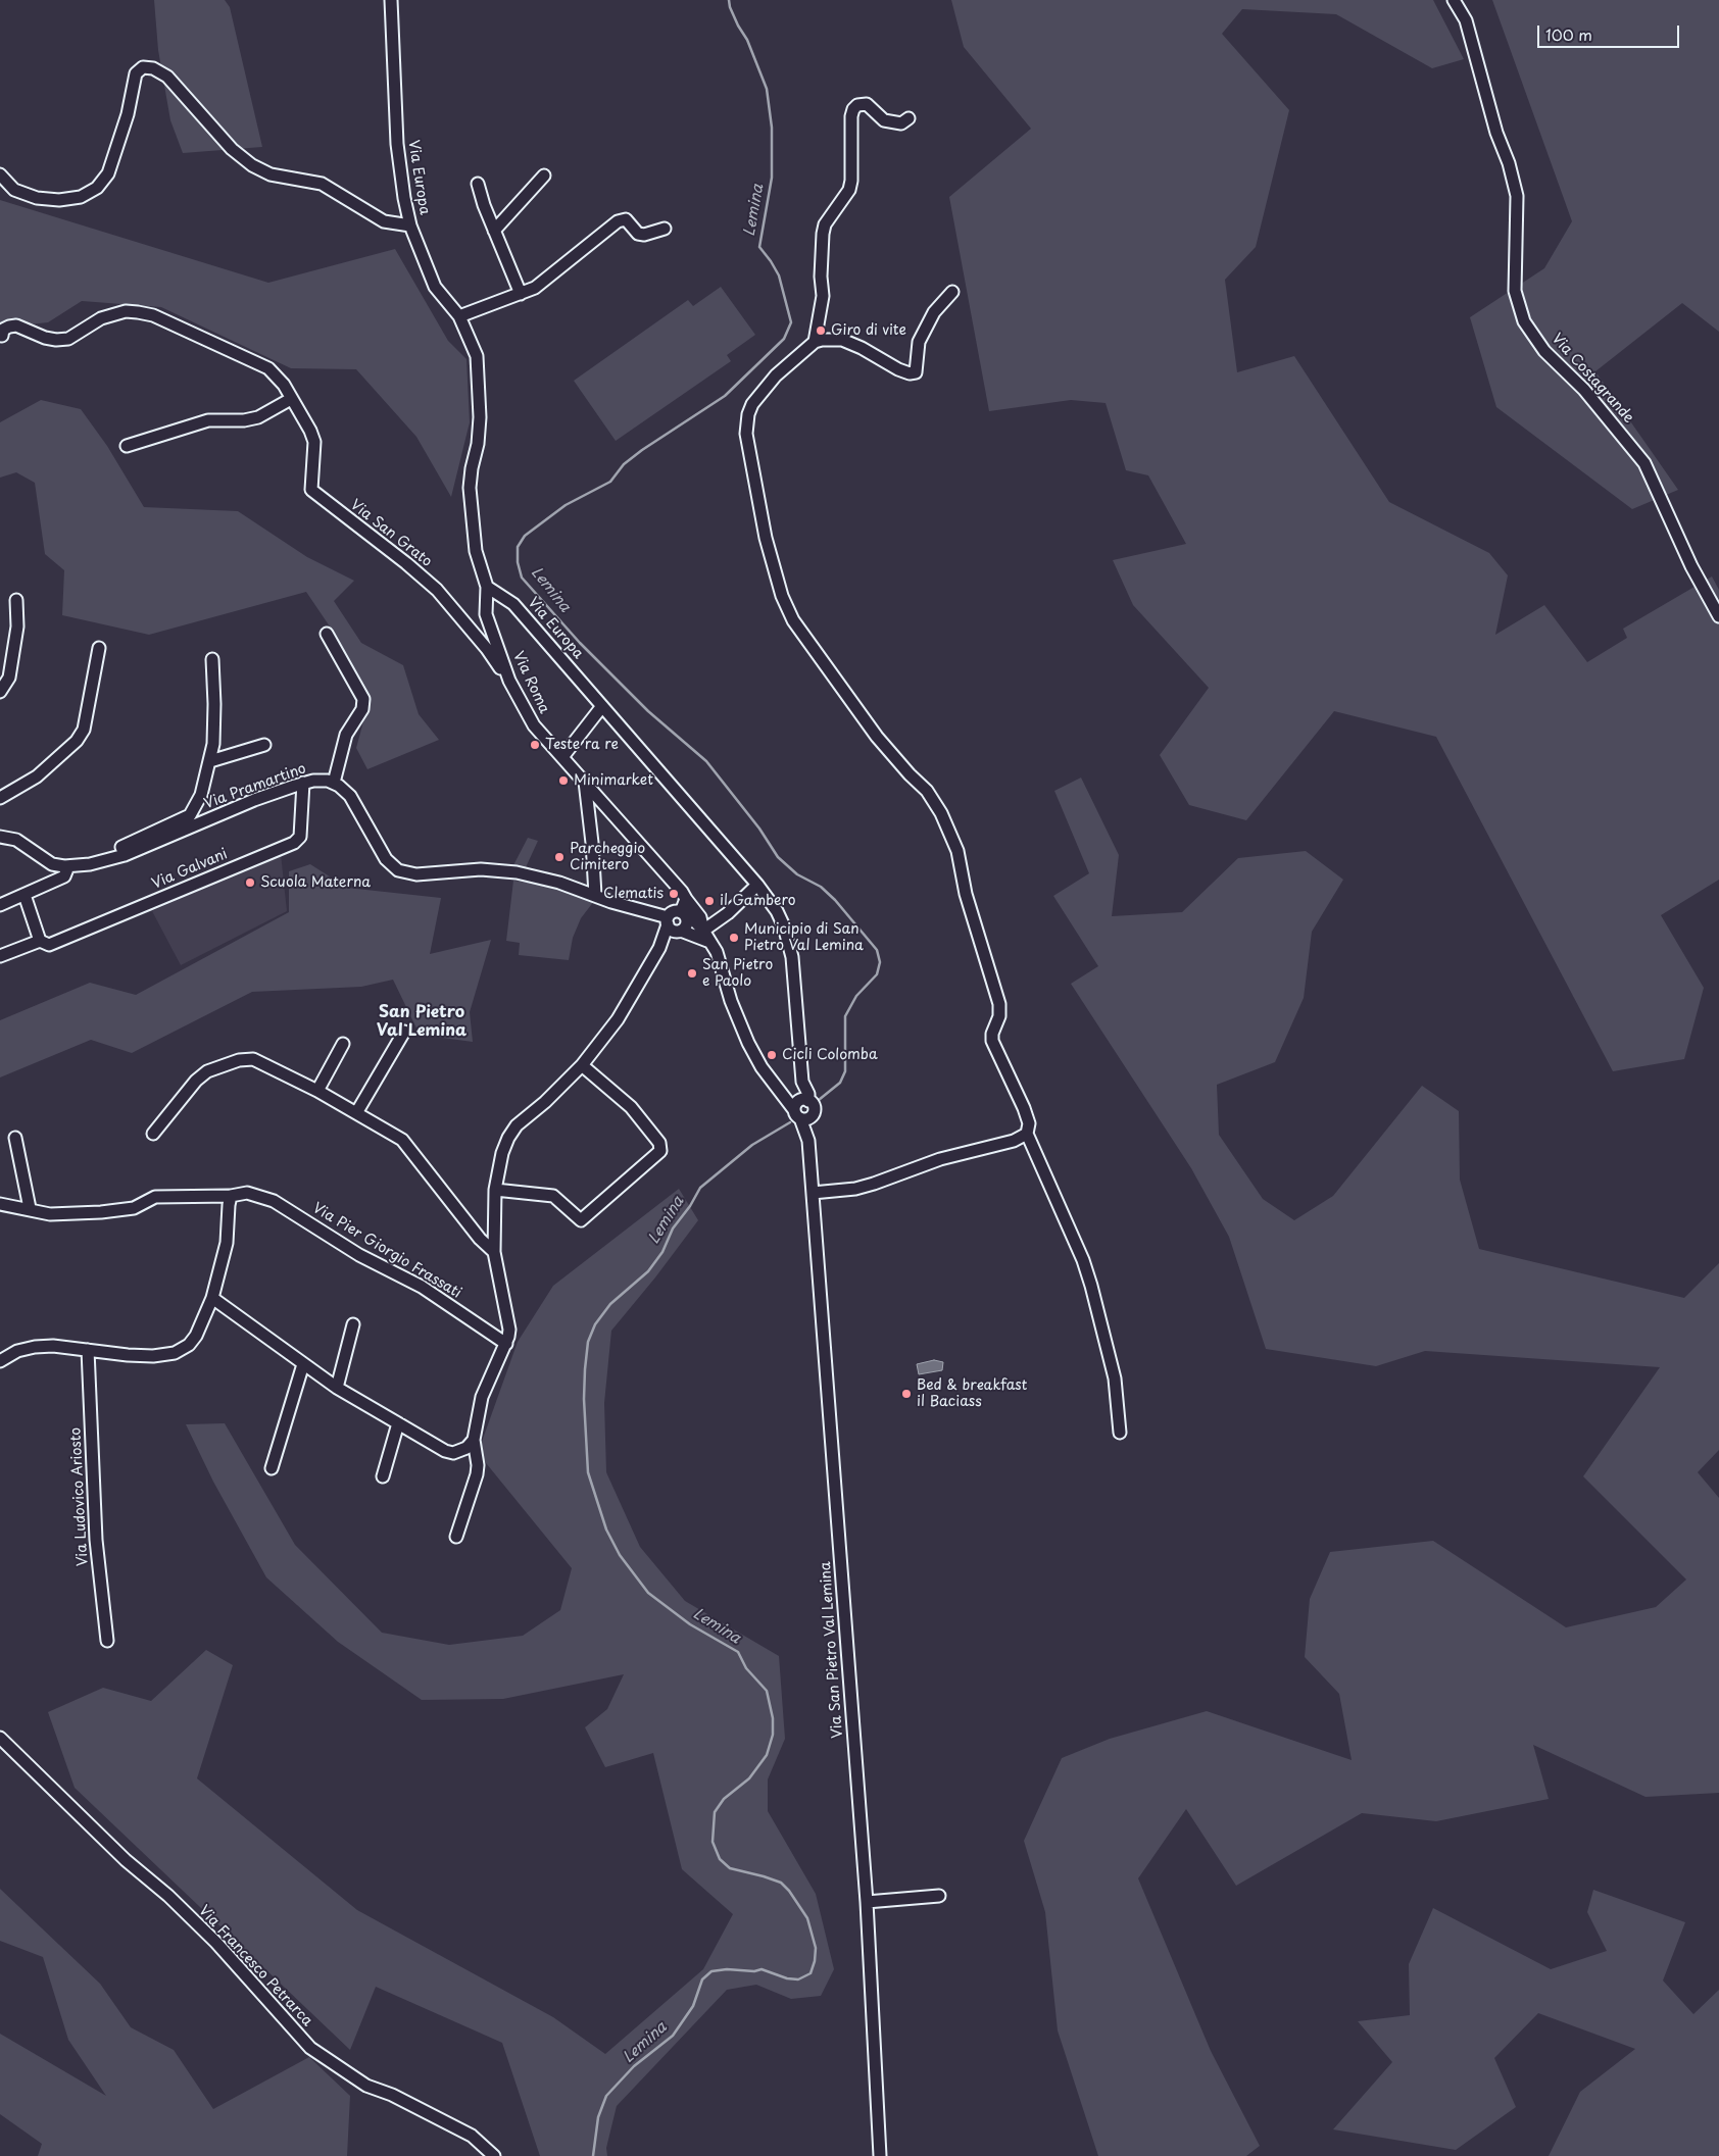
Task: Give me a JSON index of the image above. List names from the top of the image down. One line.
{"streets":{"street":["Via Europa","Via Costagrande","Via San Grato","Via Roma","Via Pramartino","Via Galvani","Via Pier Giorgio Frassati","Via Ludovico Ariosto","Via San Pietro Val Lemina","Via Francesco Petrarca"]},"crossings":[["Via Europa","Via Roma"],["Via Europa","Via San Pietro Val Lemina"],["Via San Grato","Via Roma"],["Via Pramartino","Via Galvani"]],"districts":["San Pietro Val Lemina"],"water":["Lemina"],"places":["Giro di vite","Teste ra re","Minimarket","Parcheggio Cimitero","Scuola Materna","Clematis","il Gambero","Municipio di San Pietro Val Lemina","San Pietro e Paolo","Cicli Colomba","Bed & breakfast il Baciass"],"scale_bar":"100 m"}
